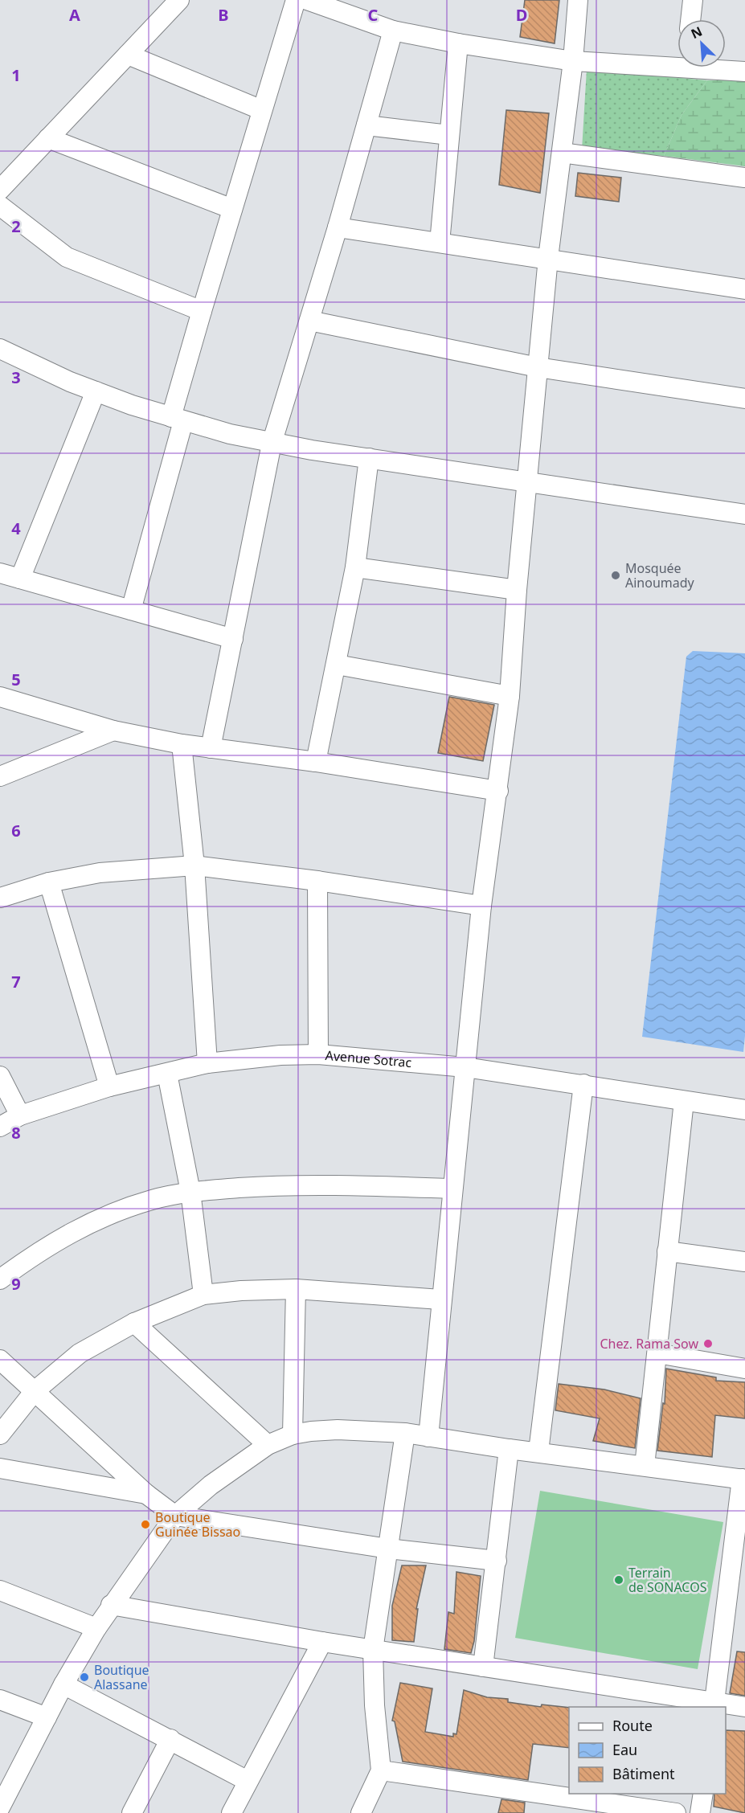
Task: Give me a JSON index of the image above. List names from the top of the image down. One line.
{"streets":{"street":["Avenue Sotrac"]},"places":["Mosquée Ainoumady","Chez. Rama Sow","Boutique Guinée Bissao","Terrain de SONACOS","Boutique Alassane"],"legend":["Route","Eau","Bâtiment"],"north":"top left","grid":{"columns":["A","B","C","D"],"rows":["1","2","3","4","5","6","7","8","9"]}}
